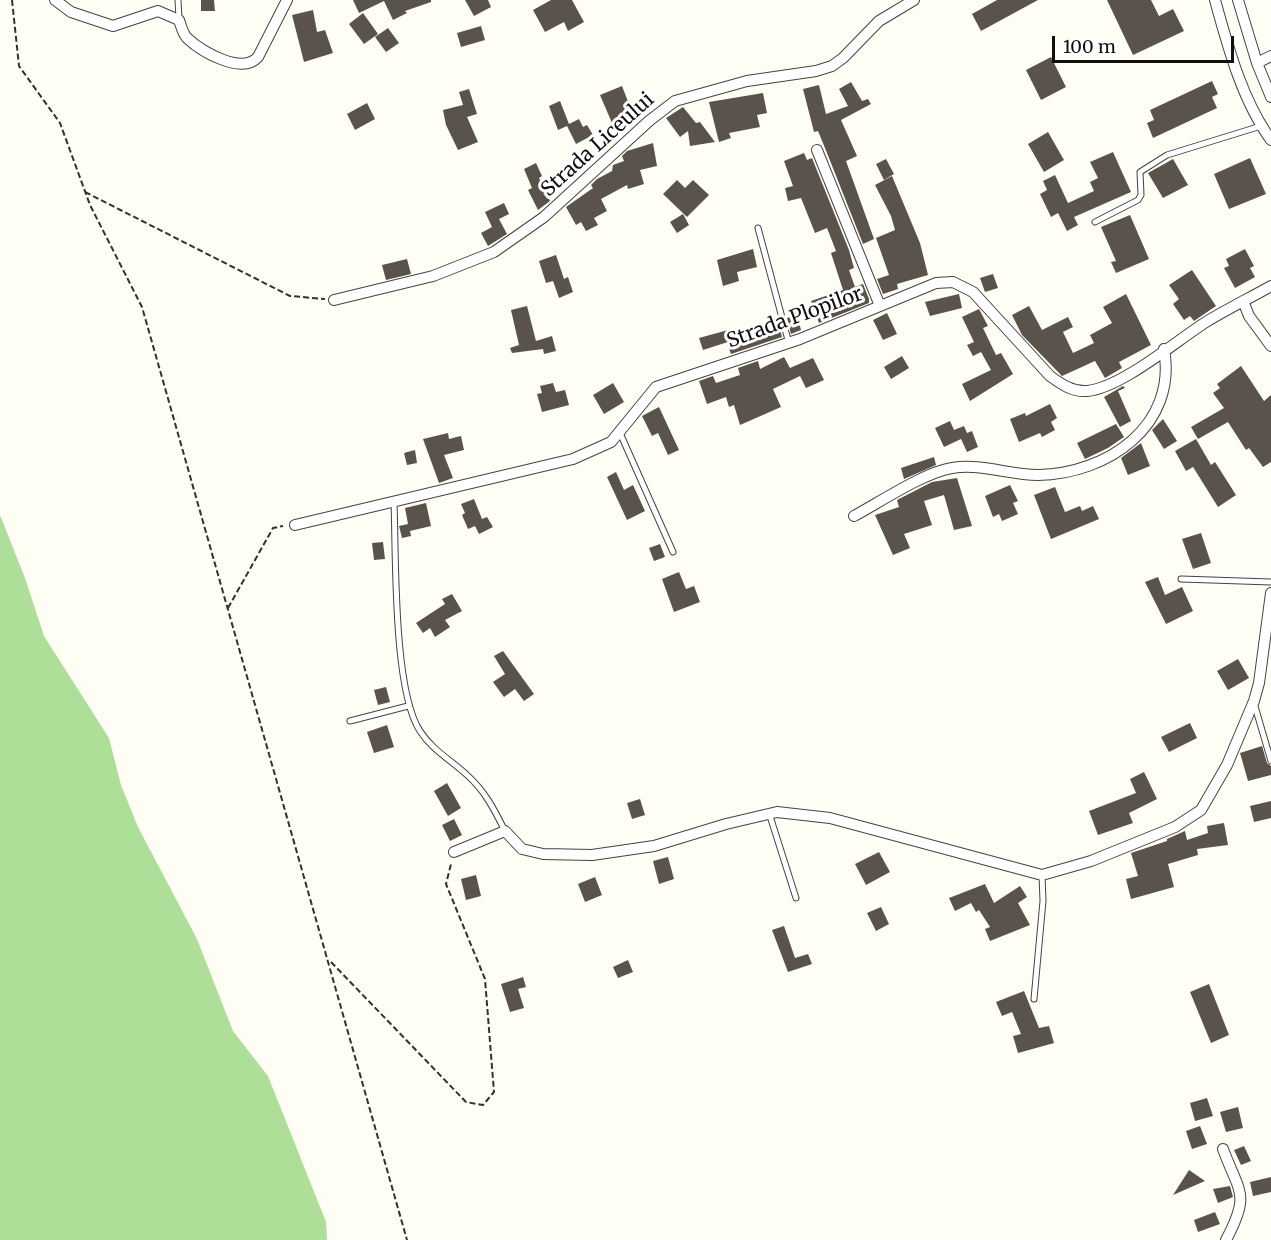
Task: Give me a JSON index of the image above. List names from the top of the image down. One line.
{"streets":{"street":["Strada Liceului","Strada Plopilor"]},"scale_bar":"100 m"}
